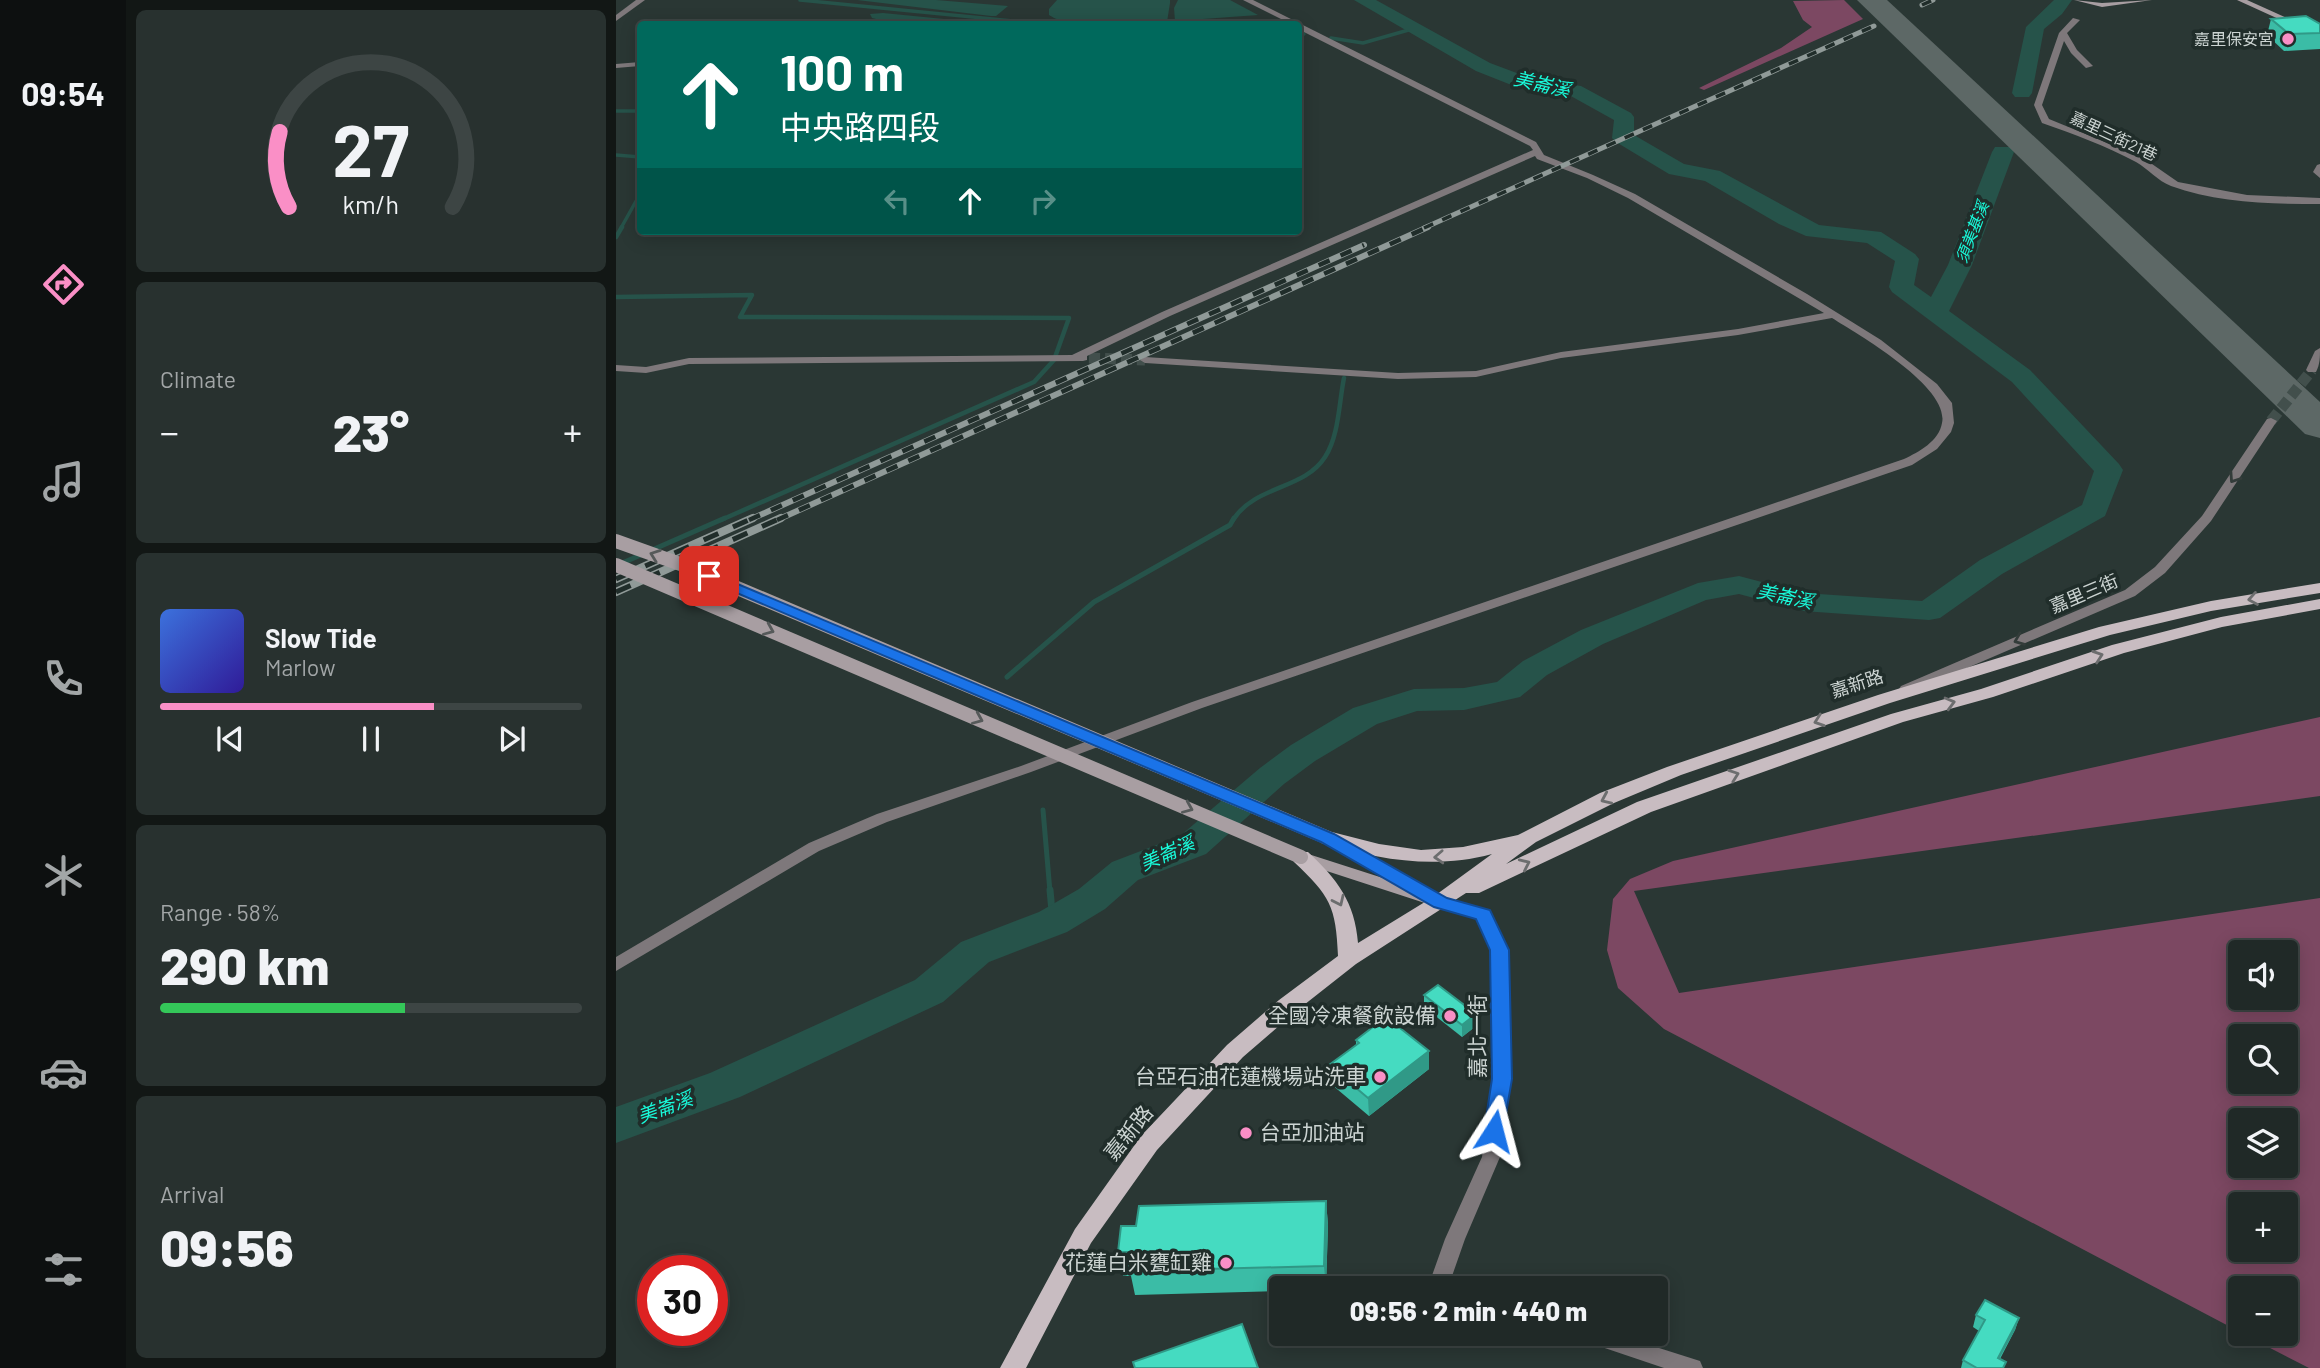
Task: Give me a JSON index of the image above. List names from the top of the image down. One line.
{"streets":{"main road":["嘉新路"],"street":["嘉里三街21巷","嘉里三街","嘉北一街"]},"crossings":[["嘉里三街","嘉新路"],["嘉新路","嘉北一街"]],"one_way":["嘉里三街"],"water":["美崙溪","須美基溪"],"places":["嘉里保安宮","全國冷凍餐飲設備","台亞石油花蓮機場站洗車","台亞加油站","花蓮白米甕缸雞"],"page":{"tabs":"09:54","turn":["100 m","中央路四段"],"tile":["Climate",["Range · 58%","290 km"],["Arrival","09:56"]],"heat":["−","23°","+"],"song":["Slow Tide","Marlow"],"map_buttons":["+","−"],"limit":"30","trip":"09:56 · 2 min · 440 m","gauge":["27","km/h"]}}
